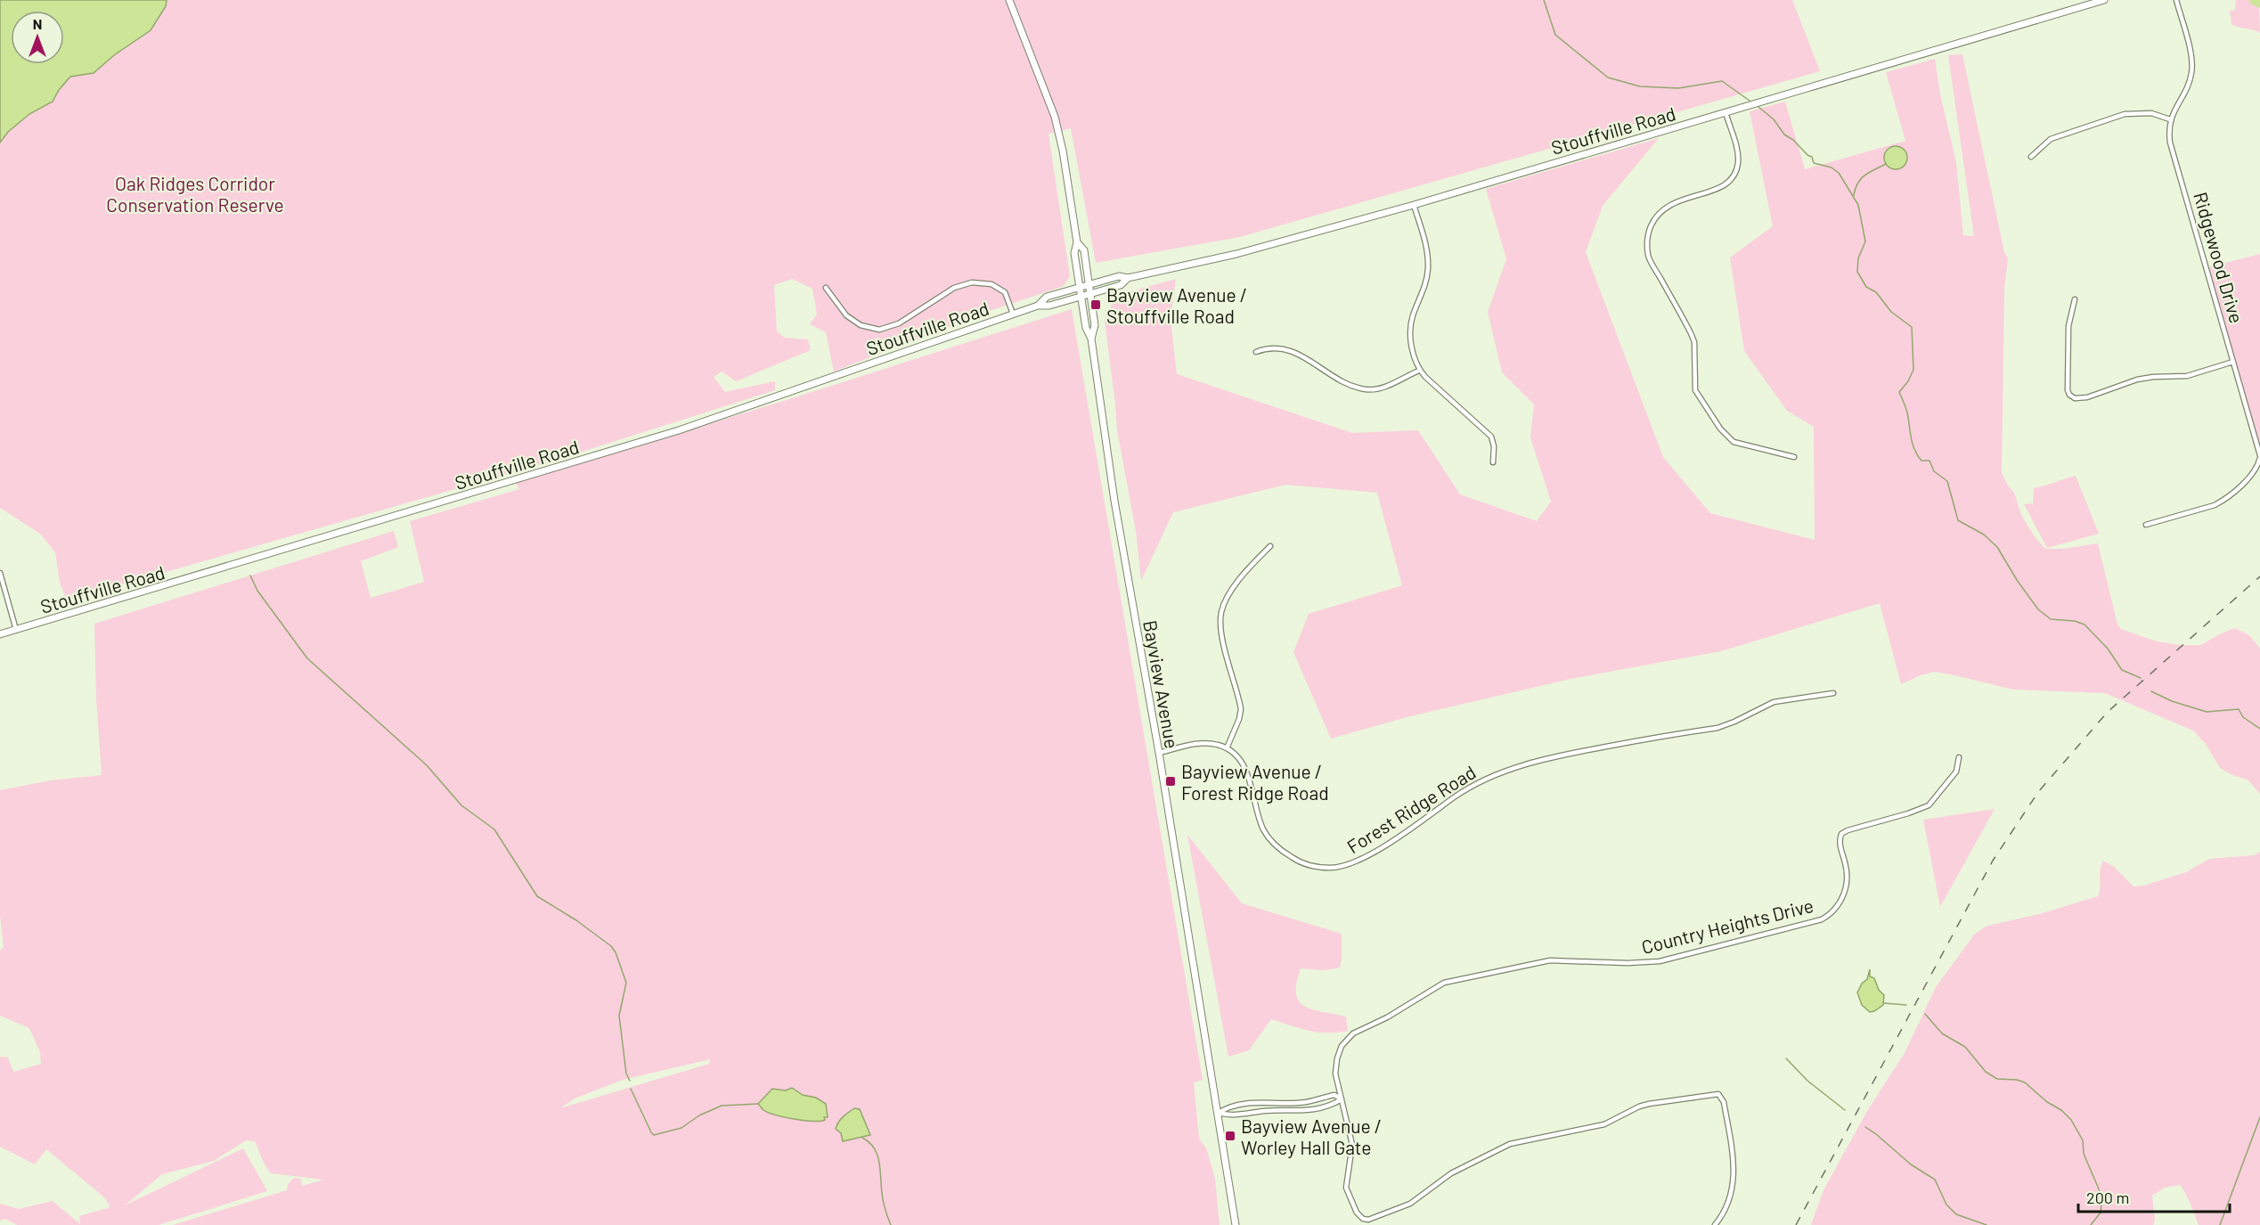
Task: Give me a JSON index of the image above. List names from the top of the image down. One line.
{"streets":{"main road":["Stouffville Road","Bayview Avenue"],"street":["Ridgewood Drive","Forest Ridge Road","Country Heights Drive"]},"crossings":[["Stouffville Road","Bayview Avenue"]],"parks":["Oak Ridges Corridor Conservation Reserve"],"places":{"transit":["Bayview Avenue / Stouffville Road","Bayview Avenue / Forest Ridge Road","Bayview Avenue / Worley Hall Gate"]},"scale_bar":"200 m","north":"top"}
